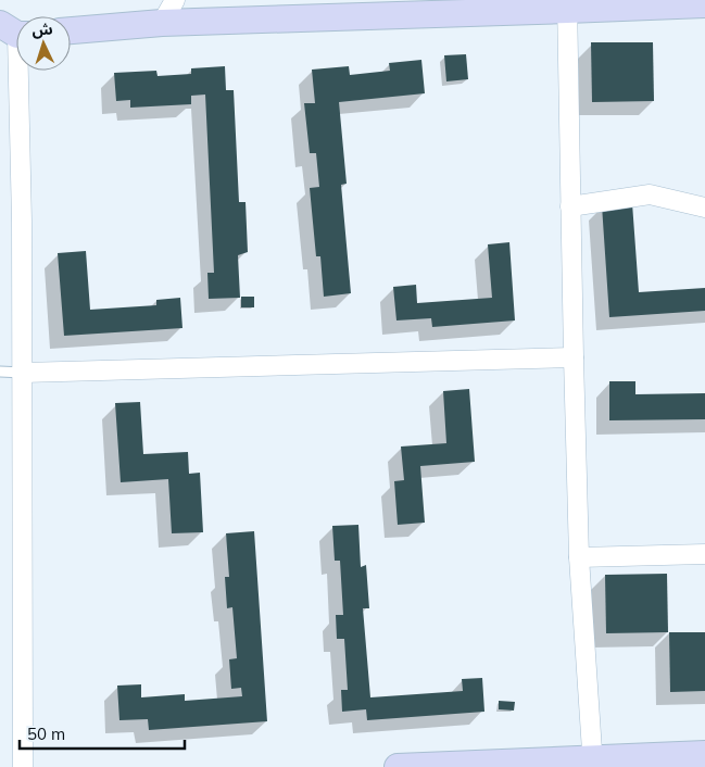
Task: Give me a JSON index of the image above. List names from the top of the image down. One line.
{"scale_bar":"50 m","north":"top"}
